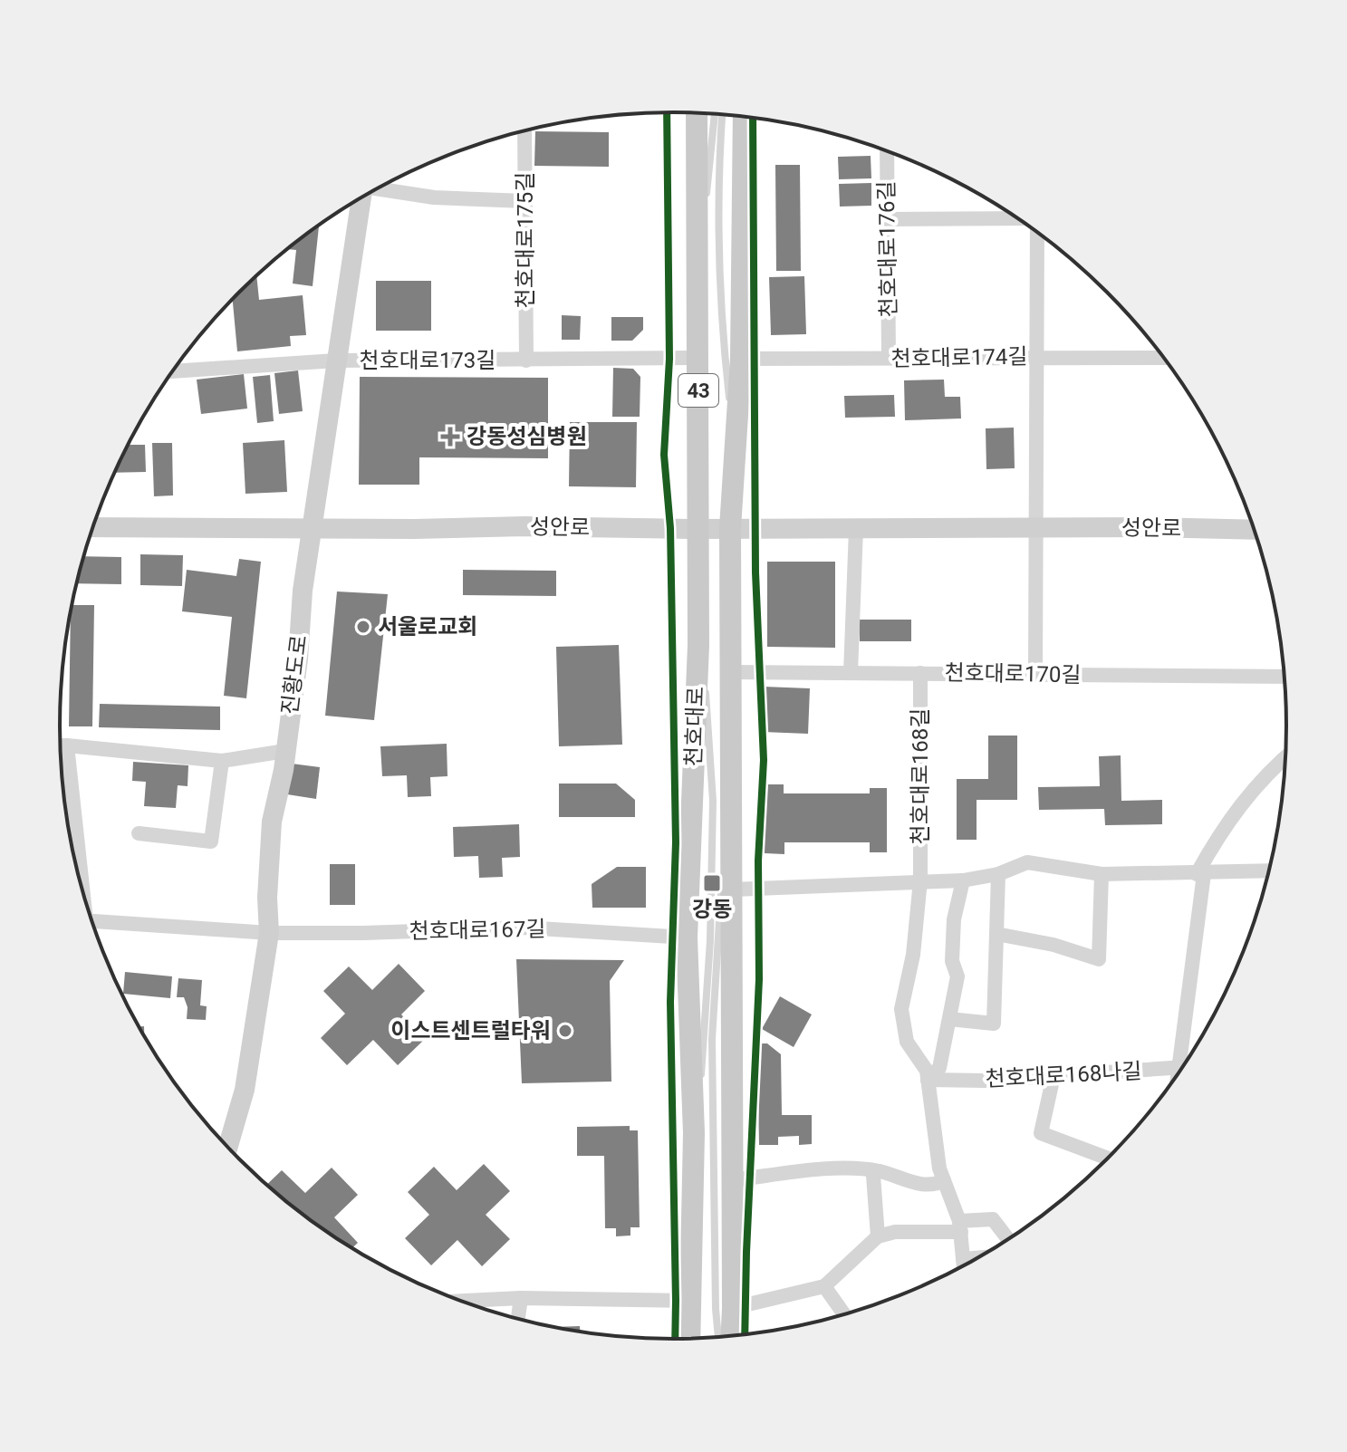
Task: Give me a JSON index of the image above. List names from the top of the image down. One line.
{"streets":{"main road":["43","천호대로"],"street":["천호대로175길","천호대로176길","천호대로174길","천호대로173길","성안로","천호대로170길","진황도로","천호대로168길","천호대로167길","천호대로168나길"]},"crossings":[["천호대로175길","천호대로173길"],["천호대로175길","진황도로"],["천호대로176길","천호대로174길"],["천호대로174길","천호대로"],["천호대로173길","진황도로"],["천호대로173길","천호대로"],["성안로","진황도로"],["성안로","천호대로"],["천호대로170길","천호대로"],["천호대로170길","천호대로168길"],["진황도로","천호대로167길"],["천호대로","천호대로167길"],["천호대로168길","천호대로168나길"]],"places":{"health":["강동성심병원"],"other":["서울로교회","이스트센트럴타워"],"transit":["강동"]}}
